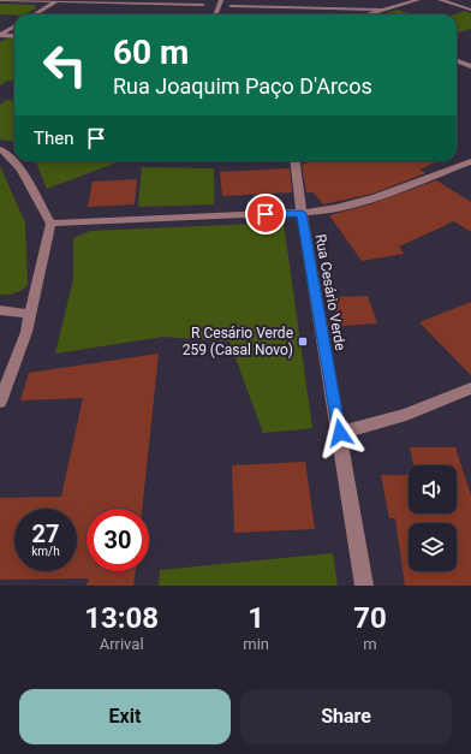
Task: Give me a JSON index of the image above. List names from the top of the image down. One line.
{"streets":{"street":["Rua Cesário Verde"]},"places":{"transit":["R Cesário Verde 259 (Casal Novo)"]},"page":{"turn":["60 m","Rua Joaquim Paço D'Arcos"],"then":"Then","speed":"27 km/h","limit":"30","eta":["13:08","Arrival","1","min","70","m"],"buttons":["Exit","Share"]}}
